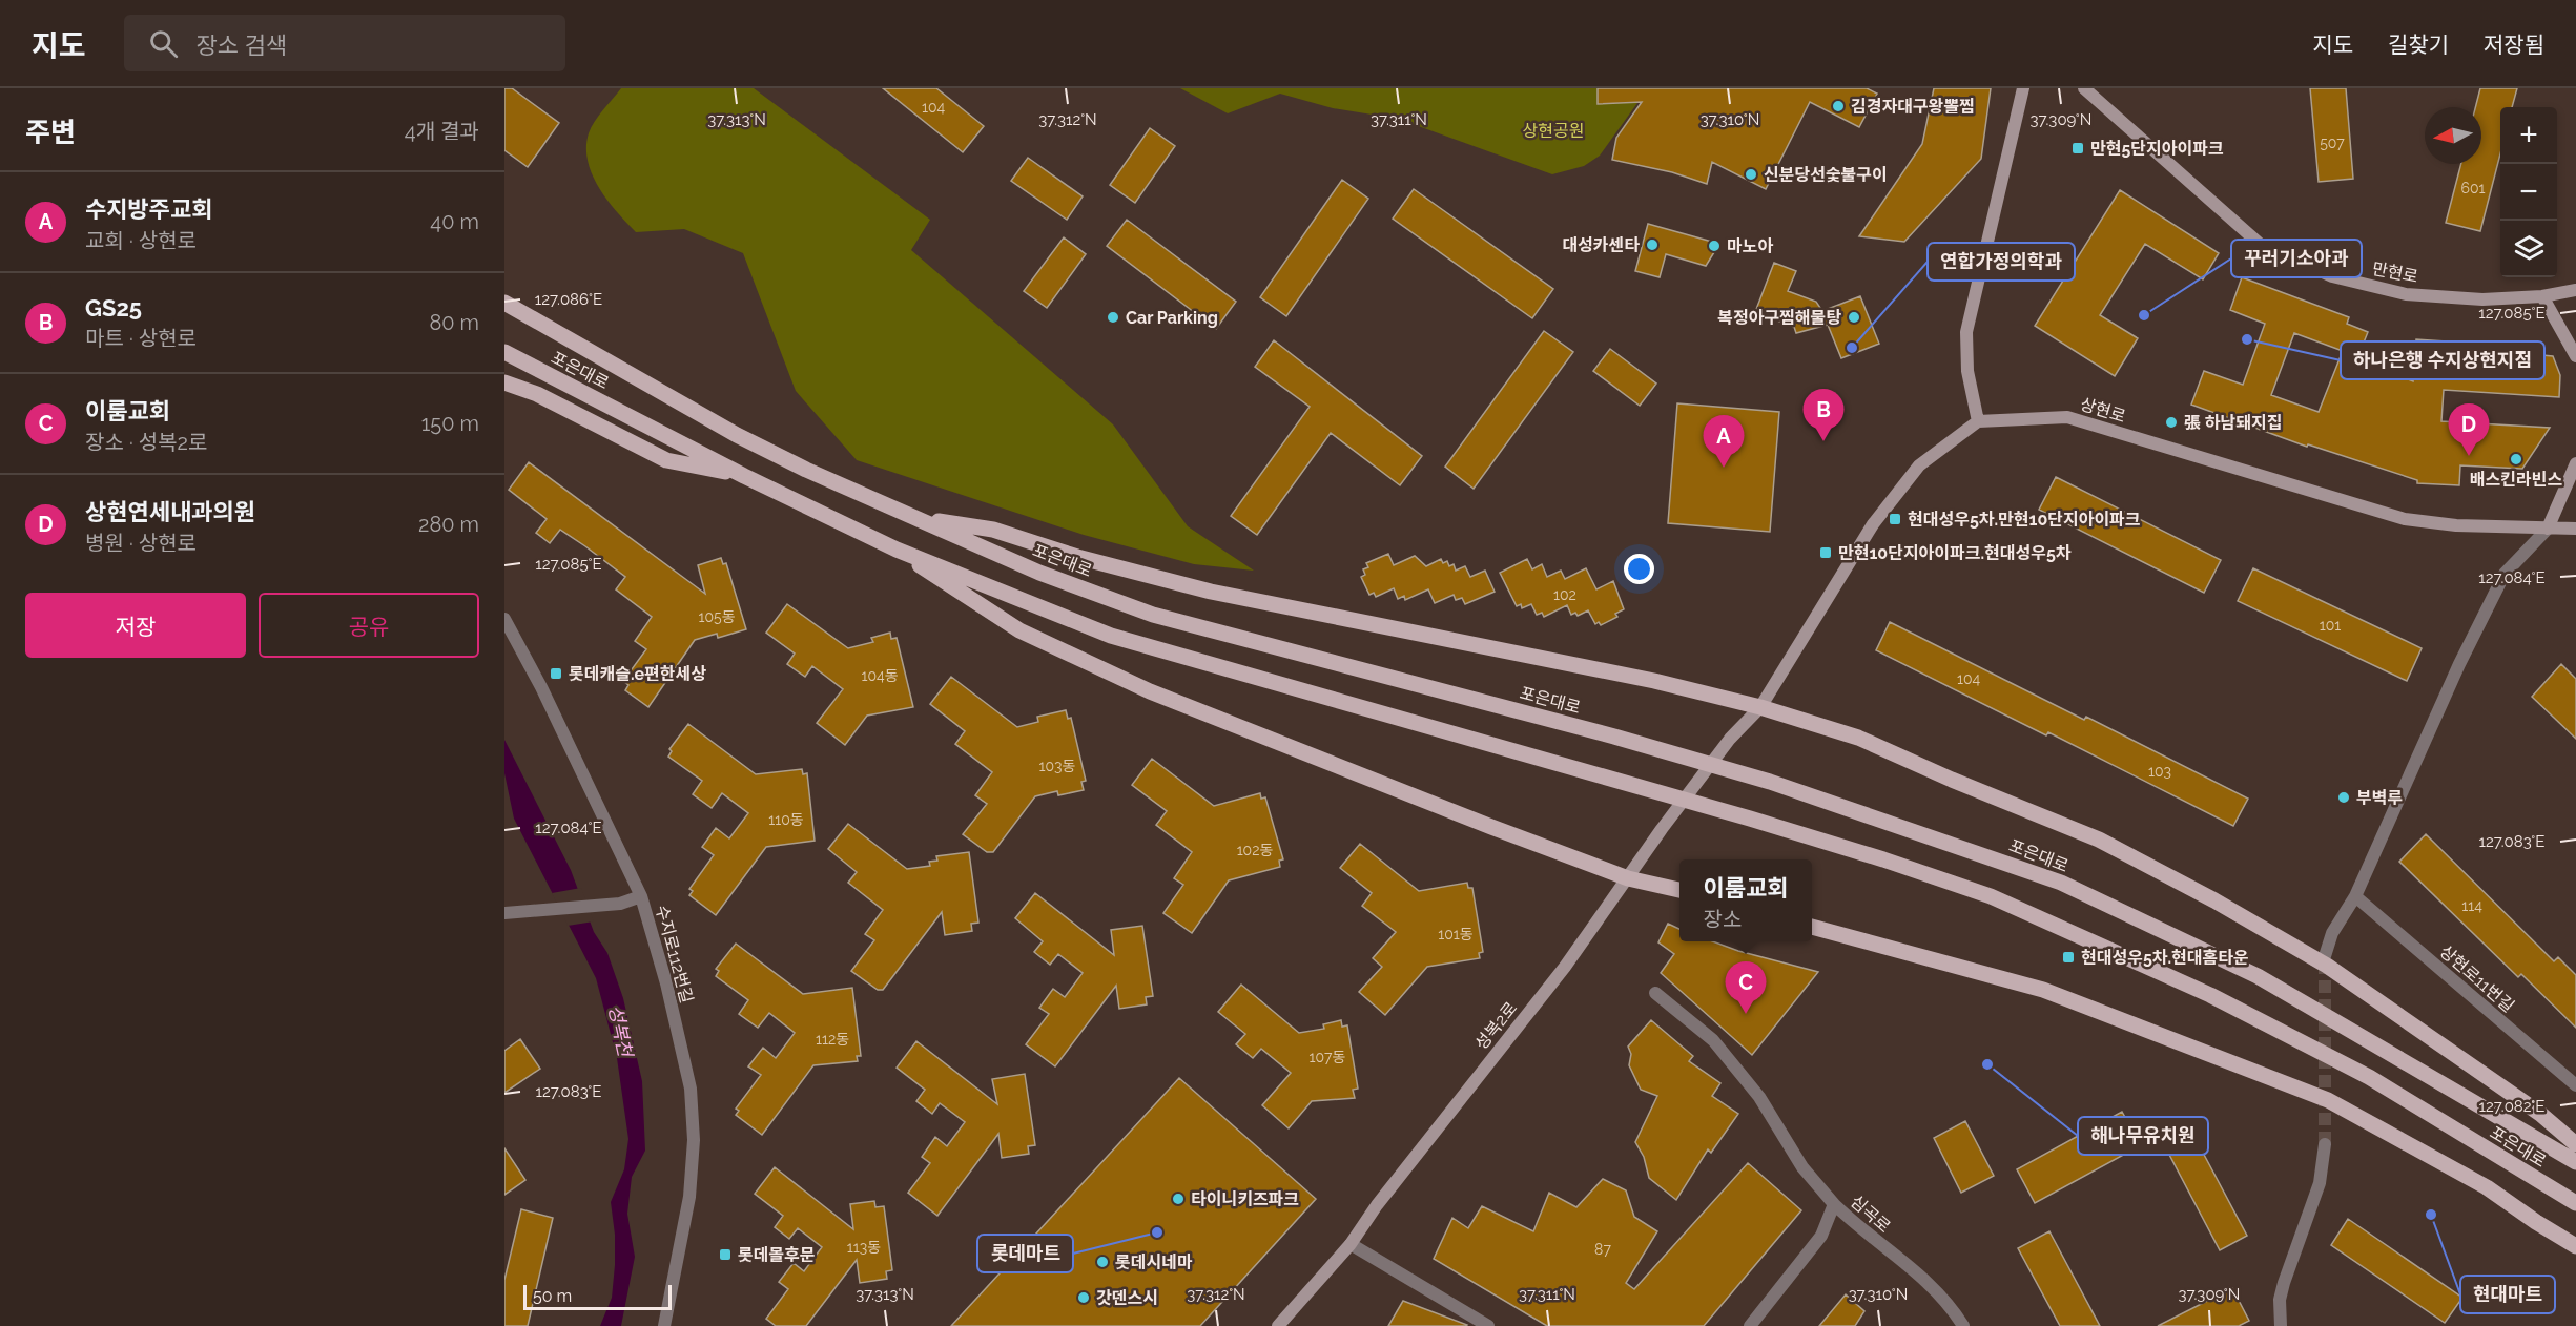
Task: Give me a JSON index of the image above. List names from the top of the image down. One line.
{"streets":{"main road":["포은대로"],"street":["만현로","상현로","수지로112번길","상현로11번길","성복2로","심곡로"]},"water":["성복천"],"parks":["상현공원"],"places":{"other":["김경자대구왕뽈찜","신분당선숯불구이","대성카센타","마노아","꾸러기소아과","Car Parking","복정아구찜해물탕","하나은행 수지상현지점","연합가정의학과","張 하남돼지집","배스킨라빈스","부벽루","해나무유치원","타이니키즈파크","현대마트","롯데마트","롯데시네마","갓덴스시"],"transit":["만현5단지아이파크","현대성우5차.만현10단지아이파크","만현10단지아이파크.현대성우5차","롯데캐슬.e편한세상","현대성우5차.현대홈타운","롯데몰후문"]},"house_numbers":["104","507","601","102","105동","101","104동","104","103동","103","110동","102동","114","101동","112동","107동","113동","87"],"scale_bar":"50 m","north":"left","page":{"header":"지도","search":"장소 검색","nav":["지도","길찾기","저장됨"],"heading":["주변","4개 결과"],"map_buttons":["+","−"],"list":[{"mark":"A","name":"수지방주교회","note":"교회 · 상현로","value":"40 m"},{"mark":"B","name":"GS25","note":"마트 · 상현로","value":"80 m"},{"mark":"C","name":"이룸교회","note":"장소 · 성복2로","value":"150 m"},{"mark":"D","name":"상현연세내과의원","note":"병원 · 상현로","value":"280 m"}],"pins":["B","D","A","C"],"buttons":["저장","공유"],"popup":["이룸교회","장소"],"scale":"50 m"},"coordinates":["37.313°N","37.312°N","37.311°N","37.310°N","37.309°N","127.086°E","127.085°E","127.084°E","127.083°E","127.082°E"]}
